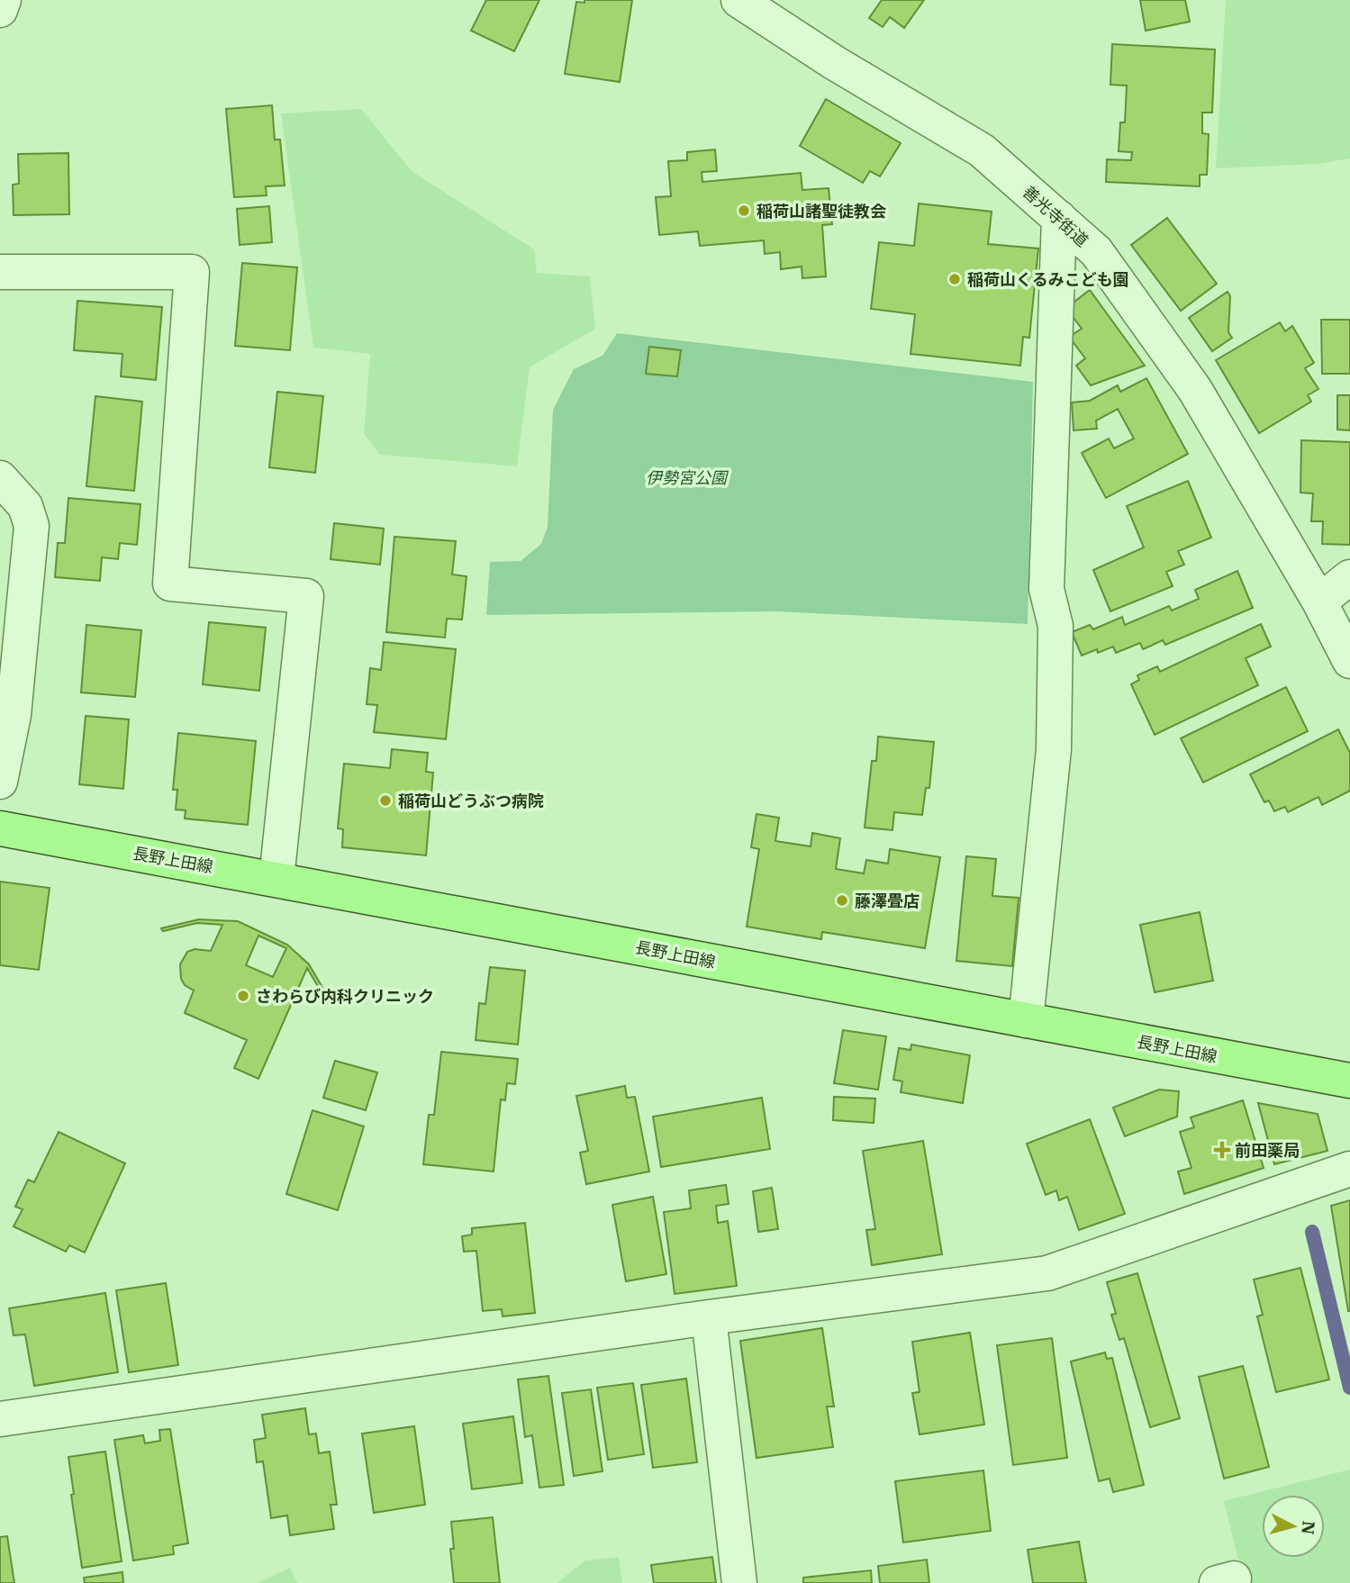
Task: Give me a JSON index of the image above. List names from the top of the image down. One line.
{"streets":{"main road":["長野上田線"],"street":["善光寺街道"]},"parks":["伊勢宮公園"],"places":{"other":["稲荷山諸聖徒教会","稲荷山くるみこども園","稲荷山どうぶつ病院","藤澤畳店","さわらび内科クリニック"],"health":["前田薬局"]},"north":"right"}
